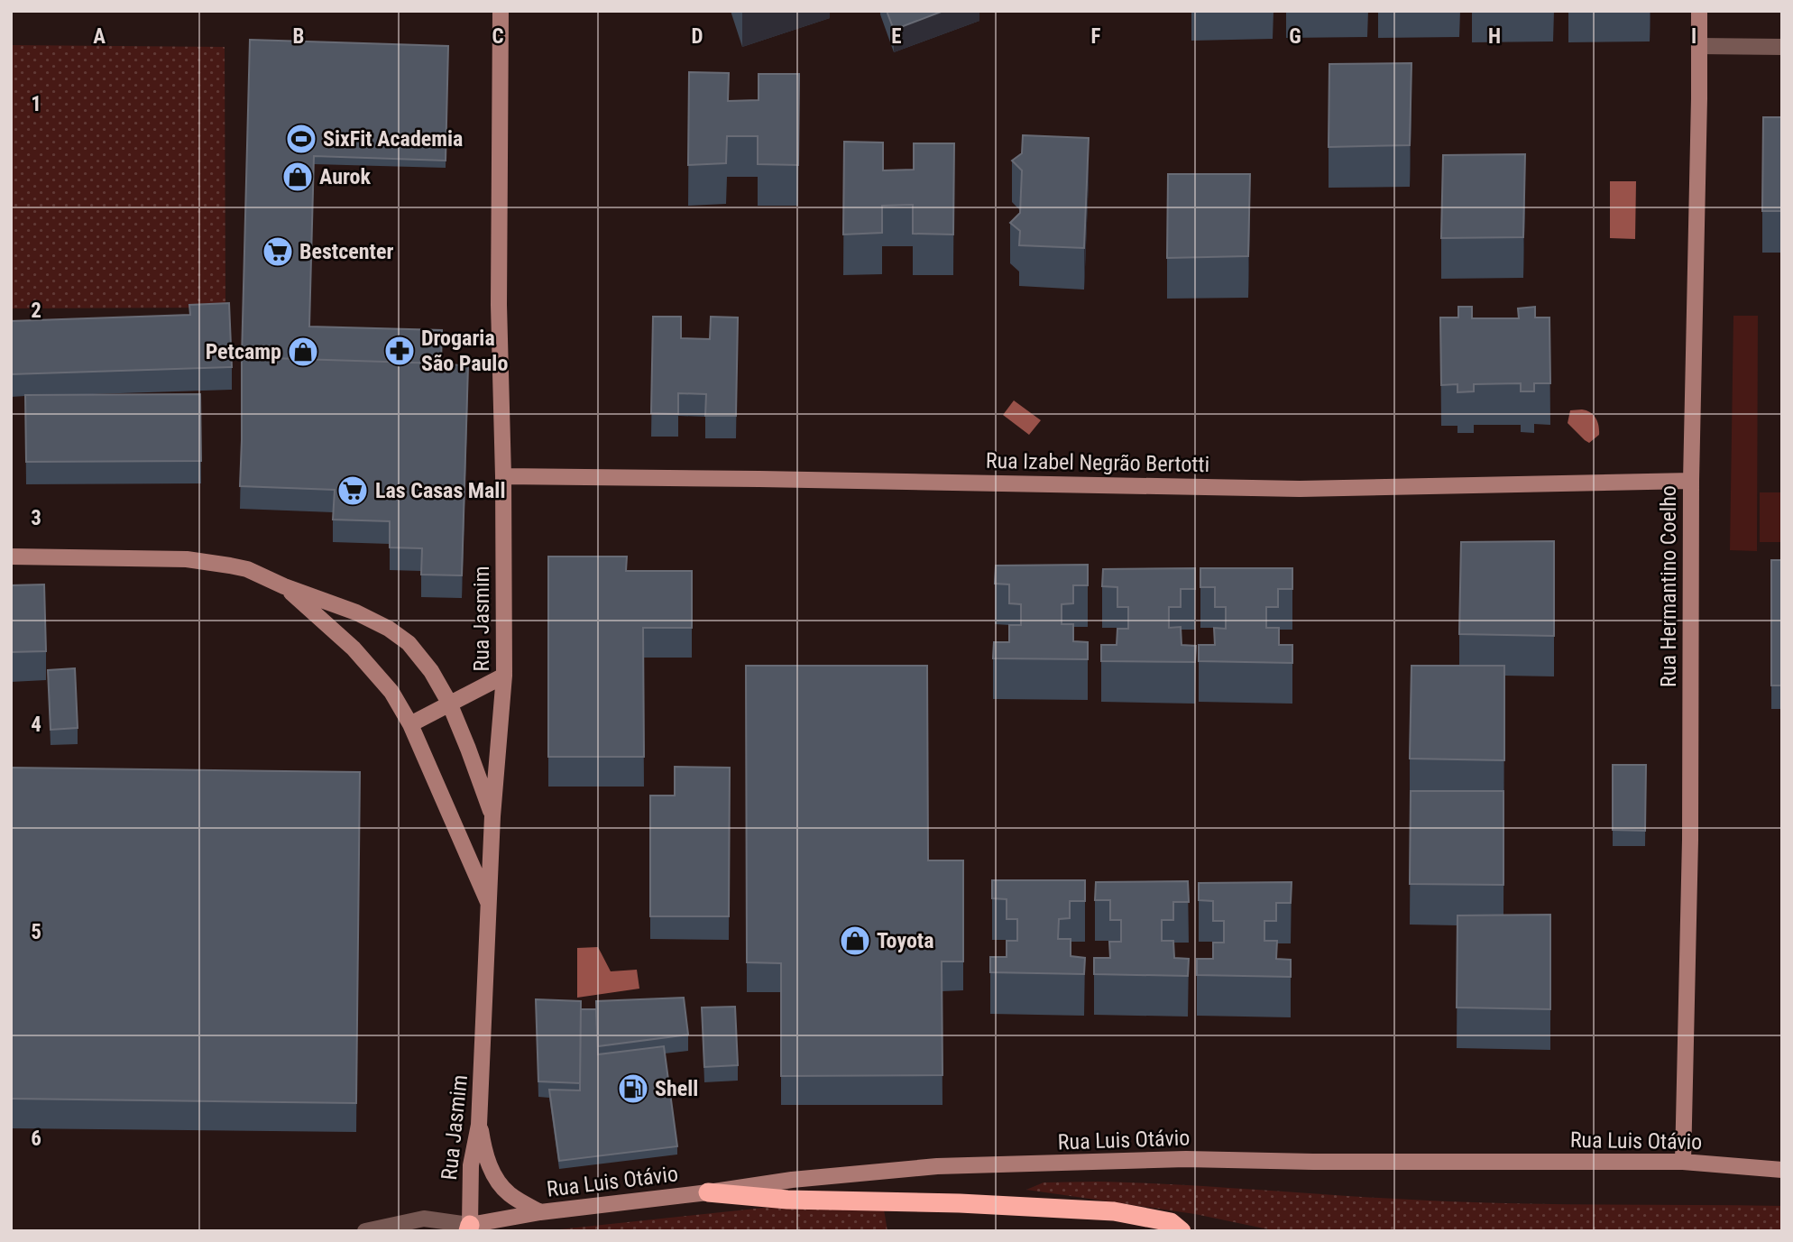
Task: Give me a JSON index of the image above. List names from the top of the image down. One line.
{"streets":{"main road":["Rua Izabel Negrão Bertotti","Rua Hermantino Coelho","Rua Jasmim","Rua Luis Otávio"]},"crossings":[["Rua Izabel Negrão Bertotti","Rua Hermantino Coelho"],["Rua Izabel Negrão Bertotti","Rua Jasmim"],["Rua Hermantino Coelho","Rua Luis Otávio"],["Rua Jasmim","Rua Luis Otávio"]],"places":{"sports":["SixFit Academia"],"shop":["Aurok","Petcamp","Toyota"],"supermarket":["Bestcenter","Las Casas Mall"],"pharmacy":["Drogaria São Paulo"],"fuel station":["Shell"]},"grid":{"columns":["A","B","C","D","E","F","G","H","I"],"rows":["1","2","3","4","5","6"]}}
